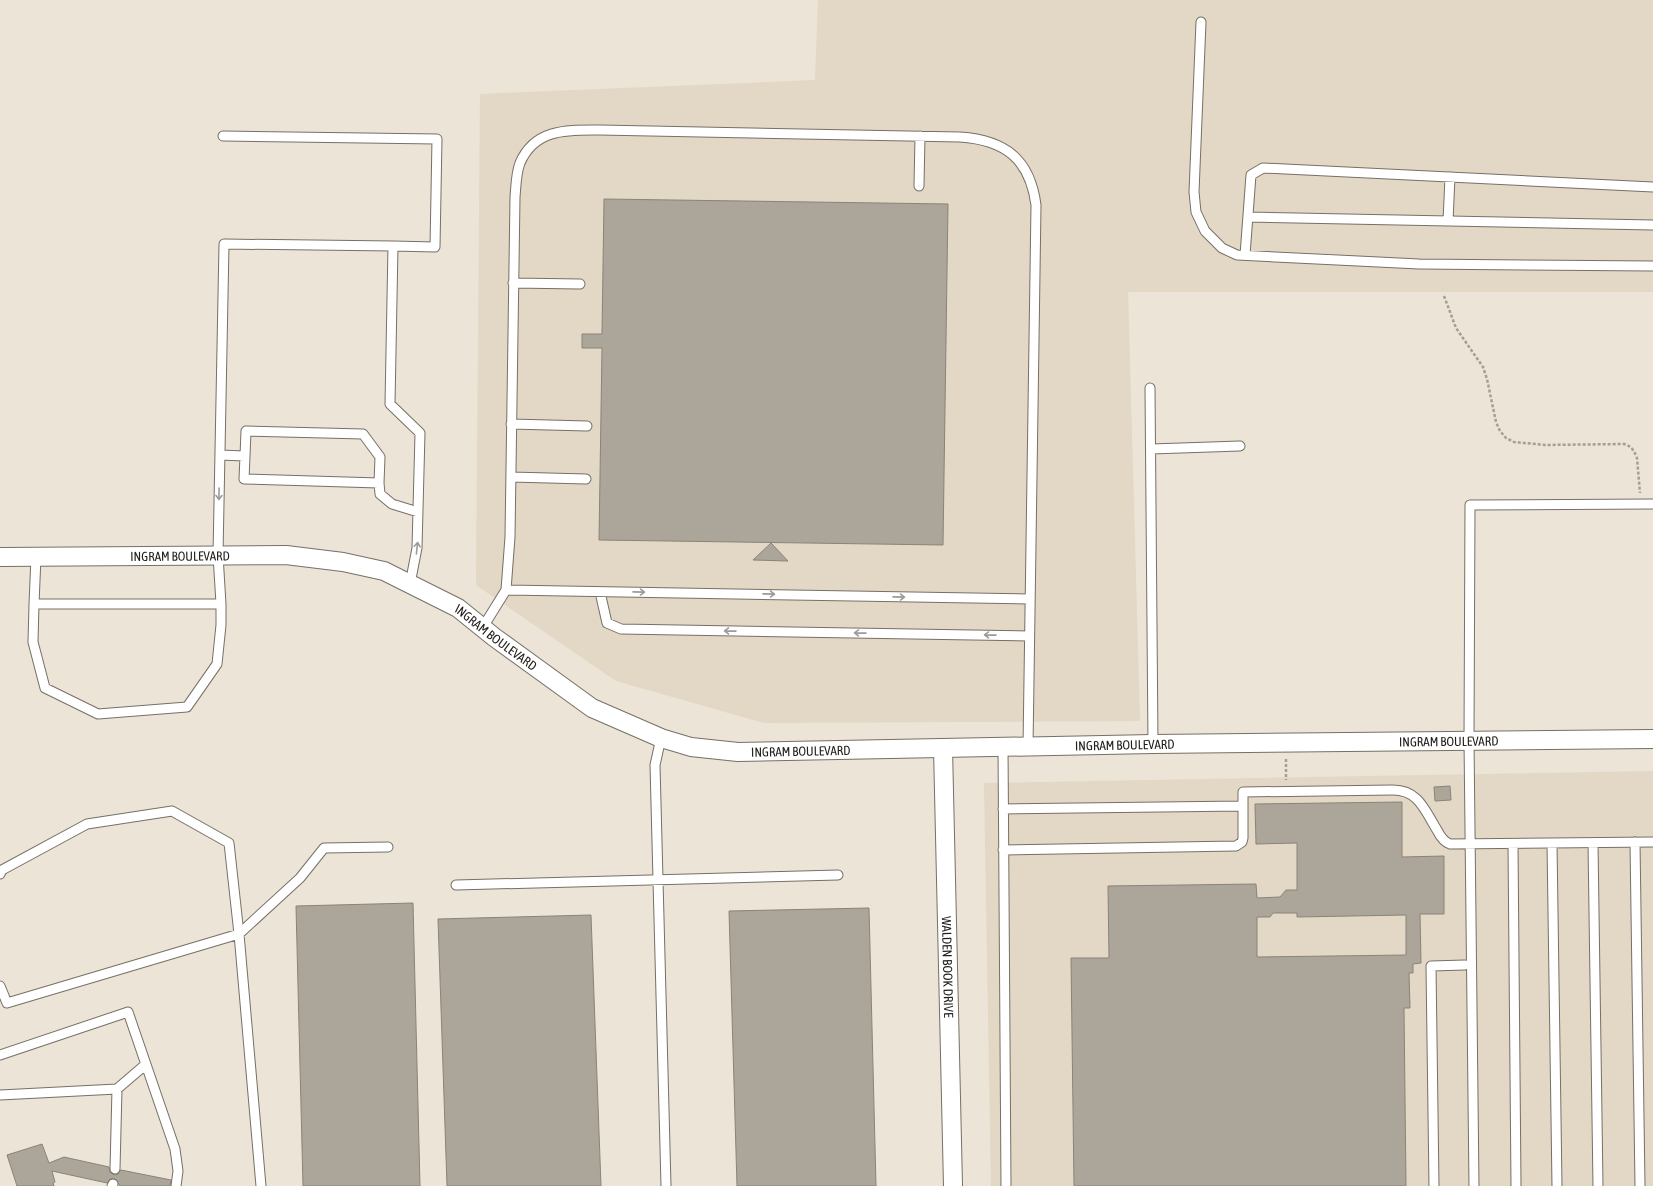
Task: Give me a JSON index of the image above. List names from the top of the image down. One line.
{"streets":{"street":["INGRAM BOULEVARD","WALDEN BOOK DRIVE"]},"crossings":[["INGRAM BOULEVARD","WALDEN BOOK DRIVE"]]}
